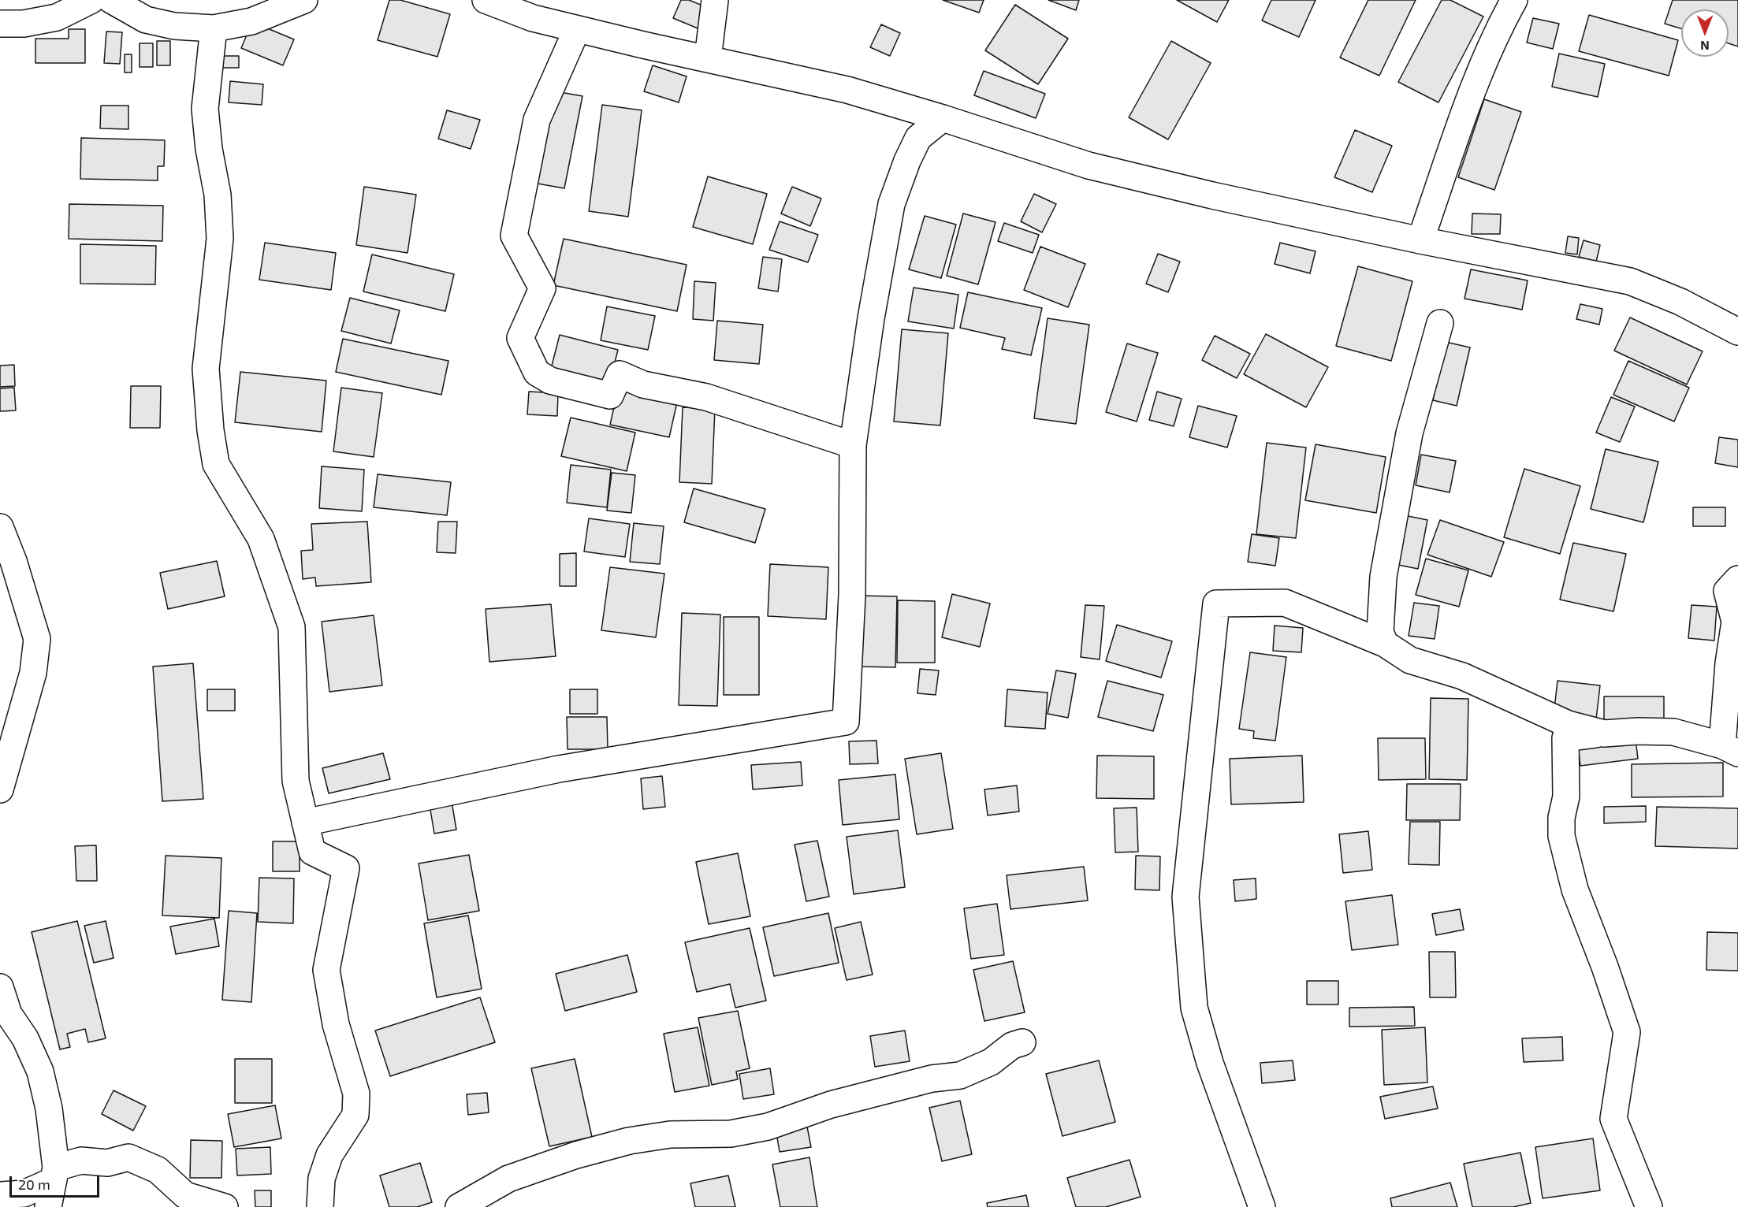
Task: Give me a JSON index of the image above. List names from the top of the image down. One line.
{"scale_bar":"20 m","north":"bottom"}
